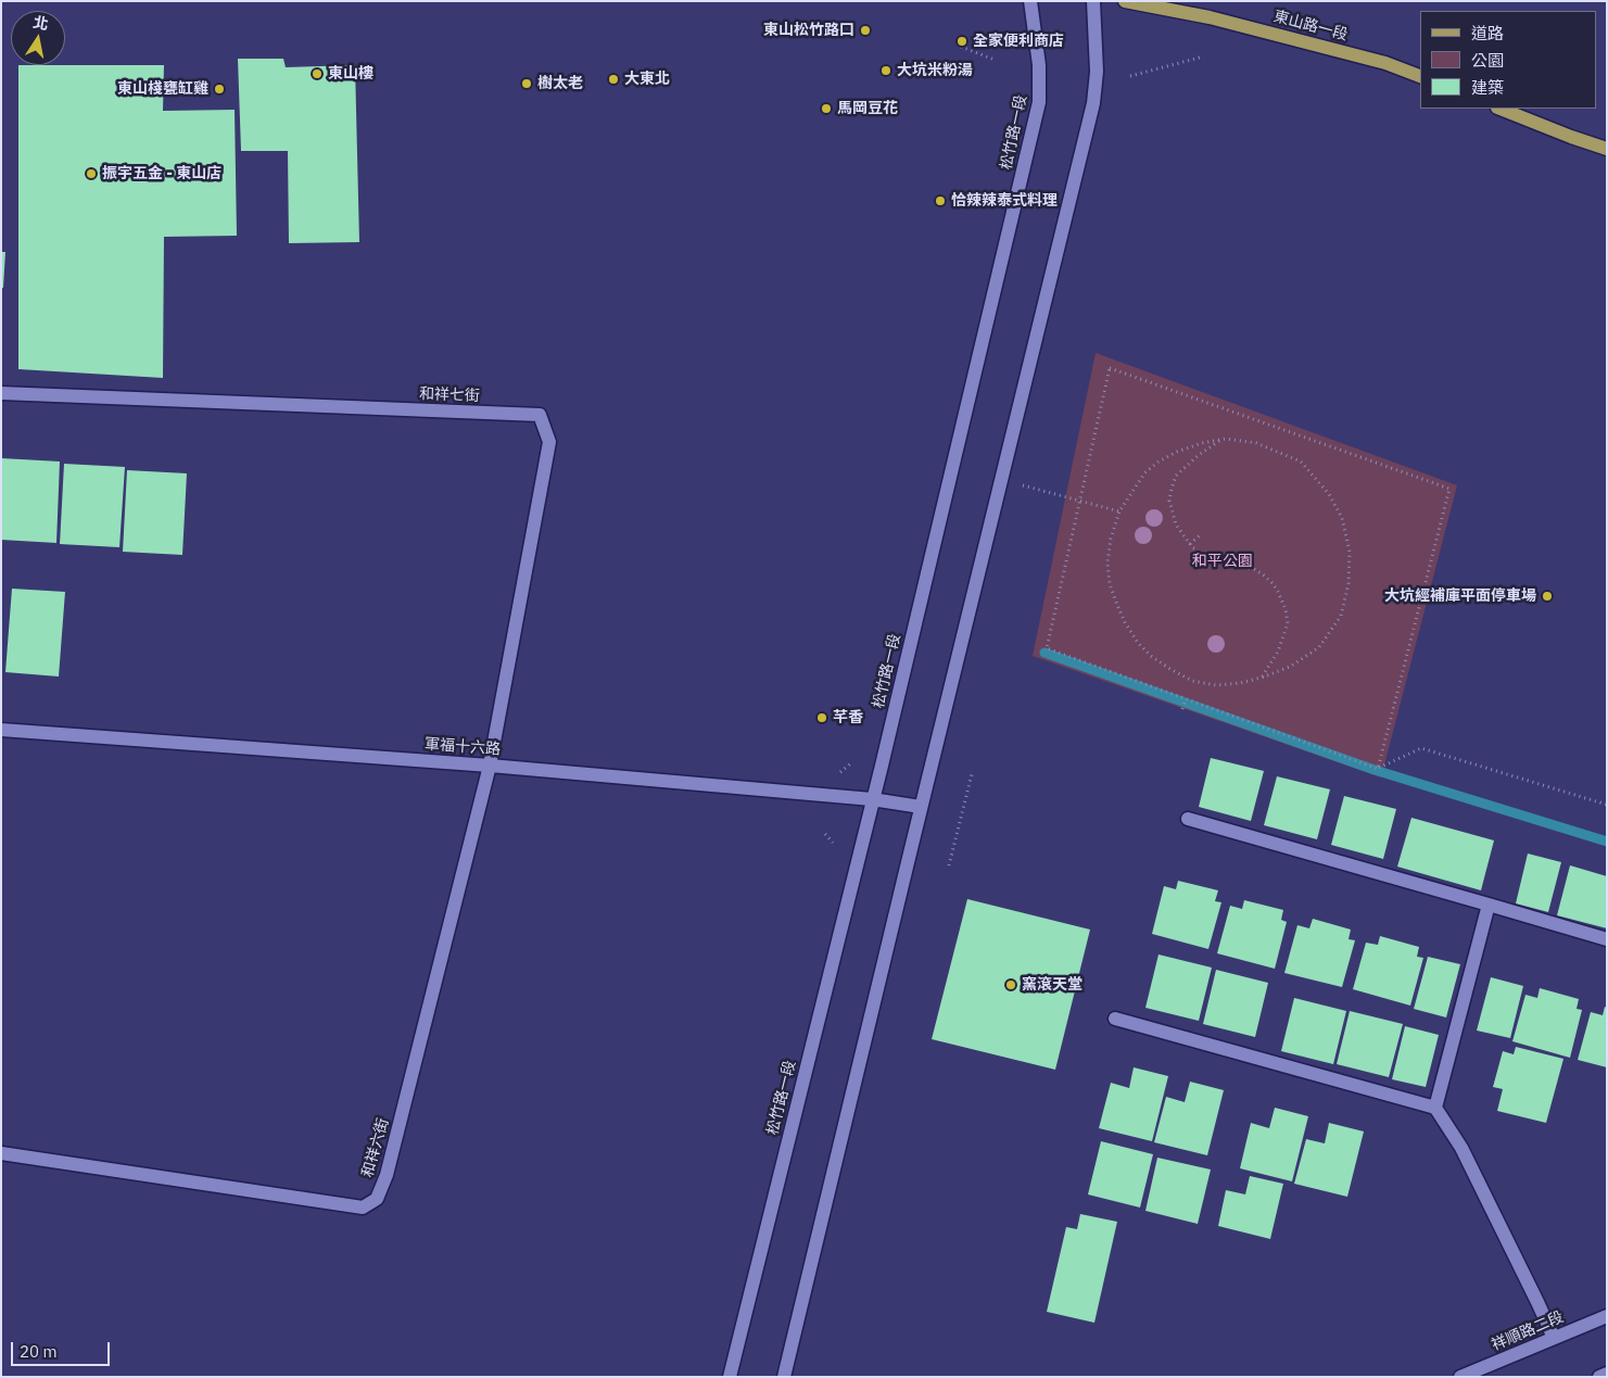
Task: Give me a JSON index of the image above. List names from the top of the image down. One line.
{"streets":{"main road":["東山路一段"],"street":["松竹路一段","和祥七街","軍福十六路","和祥六街","祥順路二段"]},"crossings":[["松竹路一段","軍福十六路"],["和祥七街","軍福十六路"],["和祥七街","和祥六街"],["軍福十六路","和祥六街"]],"parks":["和平公園"],"places":["東山松竹路口","全家便利商店","大坑米粉湯","東山樓","大東北","樹太老","東山棧甕缸雞","馬岡豆花","振宇五金 - 東山店","恰辣辣泰式料理","大坑經補庫平面停車場","芊香","窯滾天堂"],"legend":["道路","公園","建築"],"scale_bar":"20 m","north":"top"}
